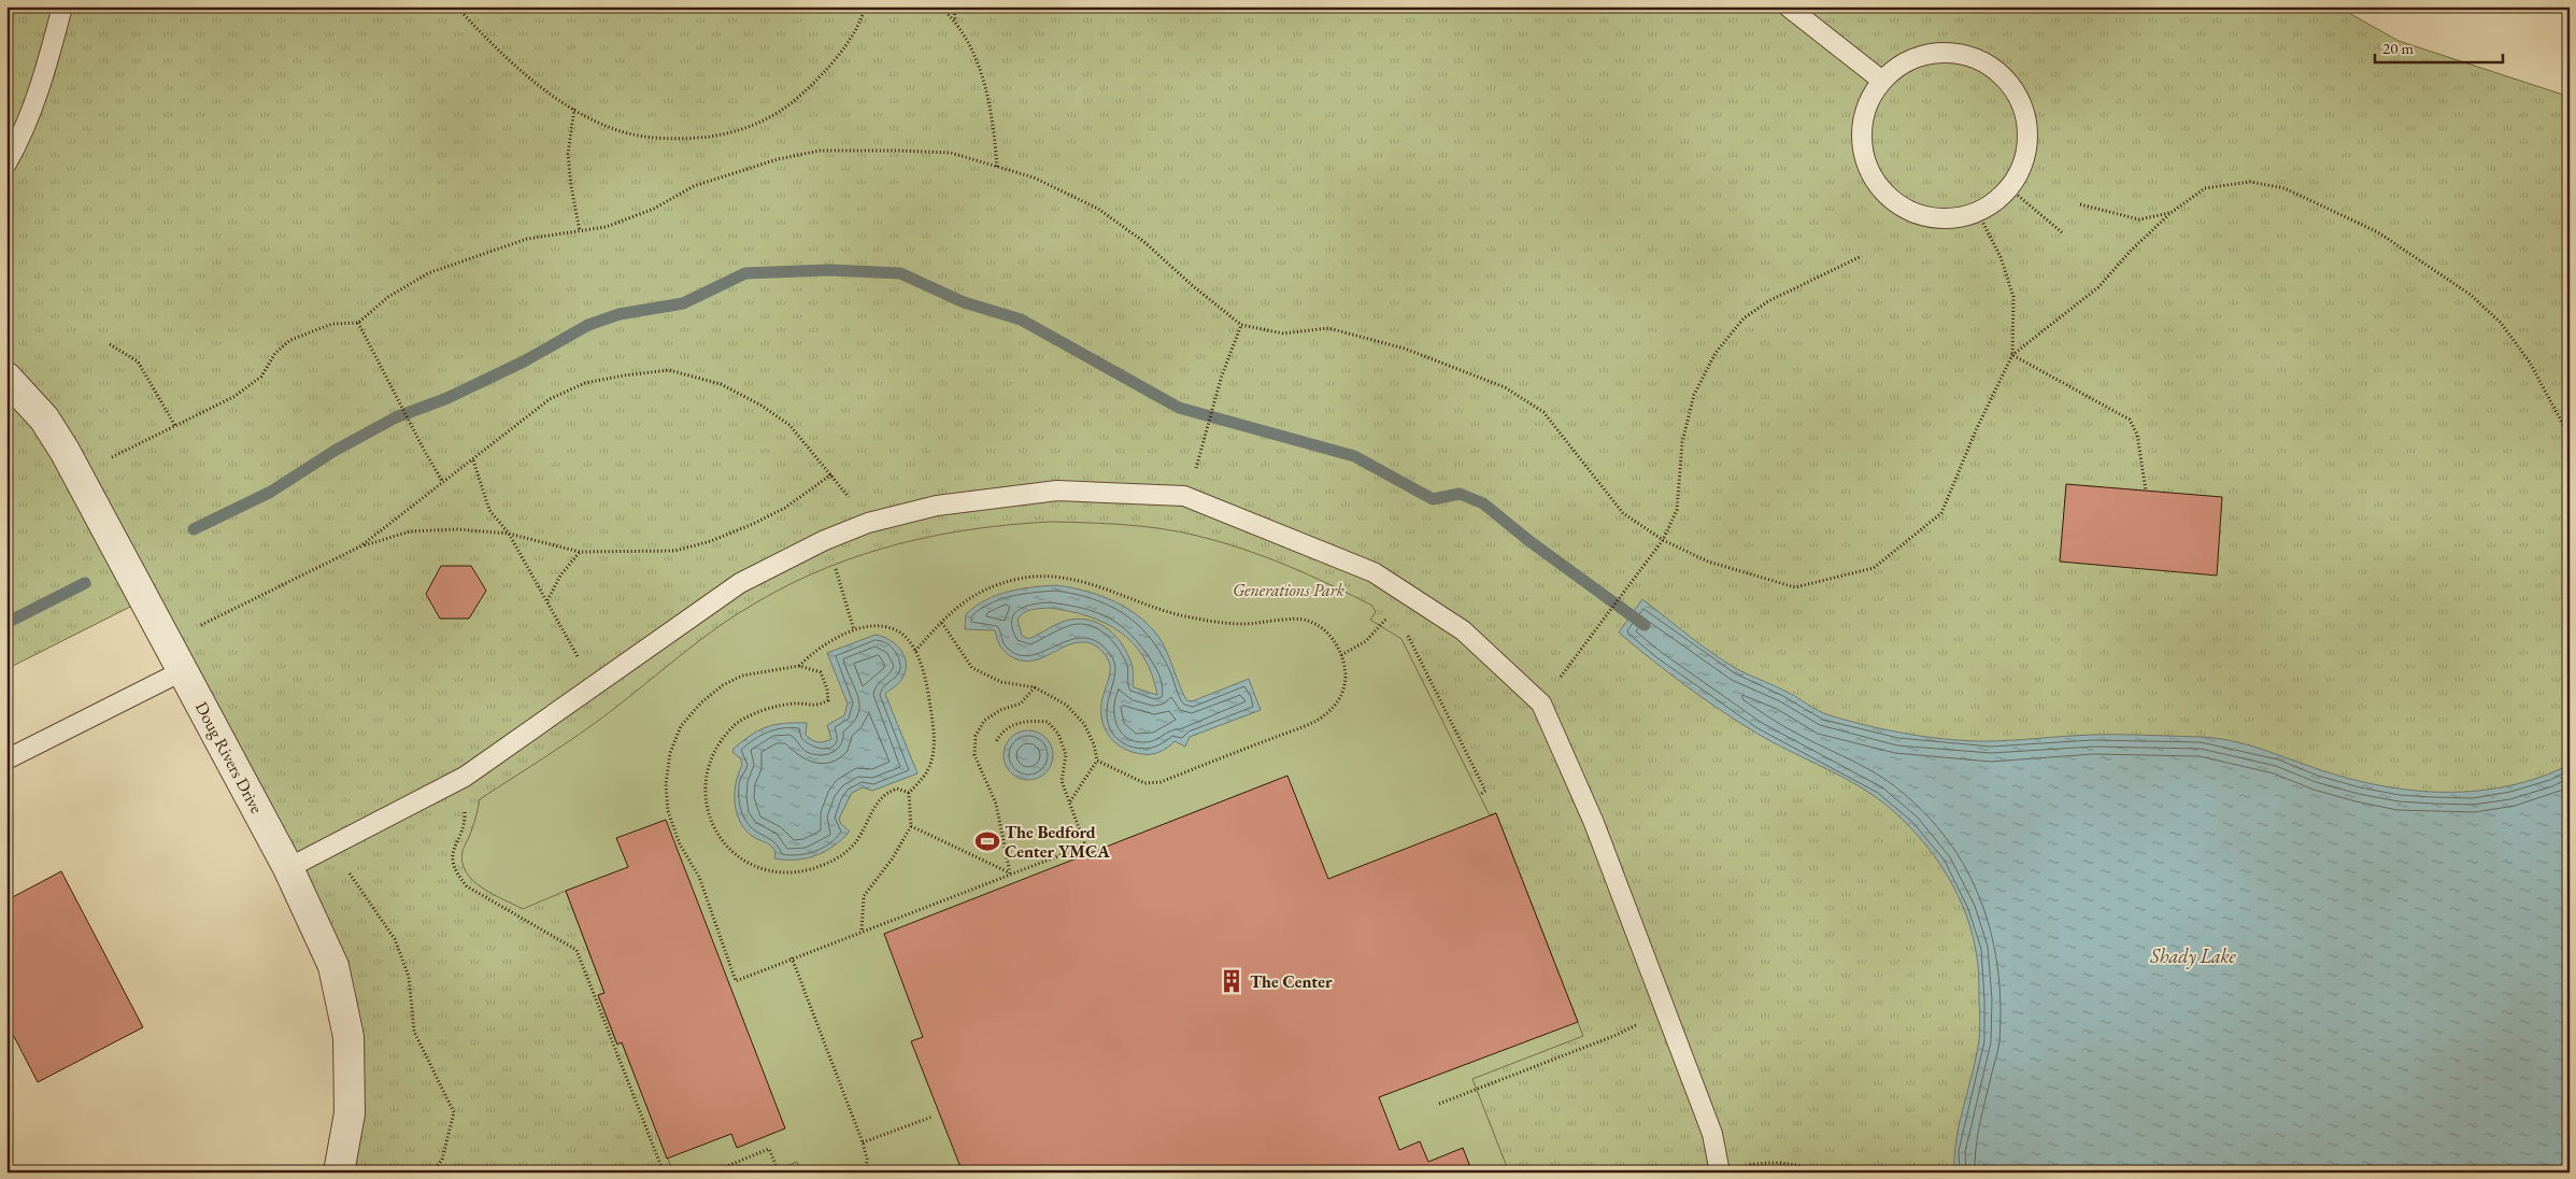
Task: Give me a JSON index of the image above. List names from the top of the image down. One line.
{"streets":{"street":["Doug Rivers Drive"]},"water":["Shady Lake"],"parks":["Generations Park"],"places":{"sports":["The Bedford Center YMCA"],"building":["The Center"]},"scale_bar":"20 m"}
